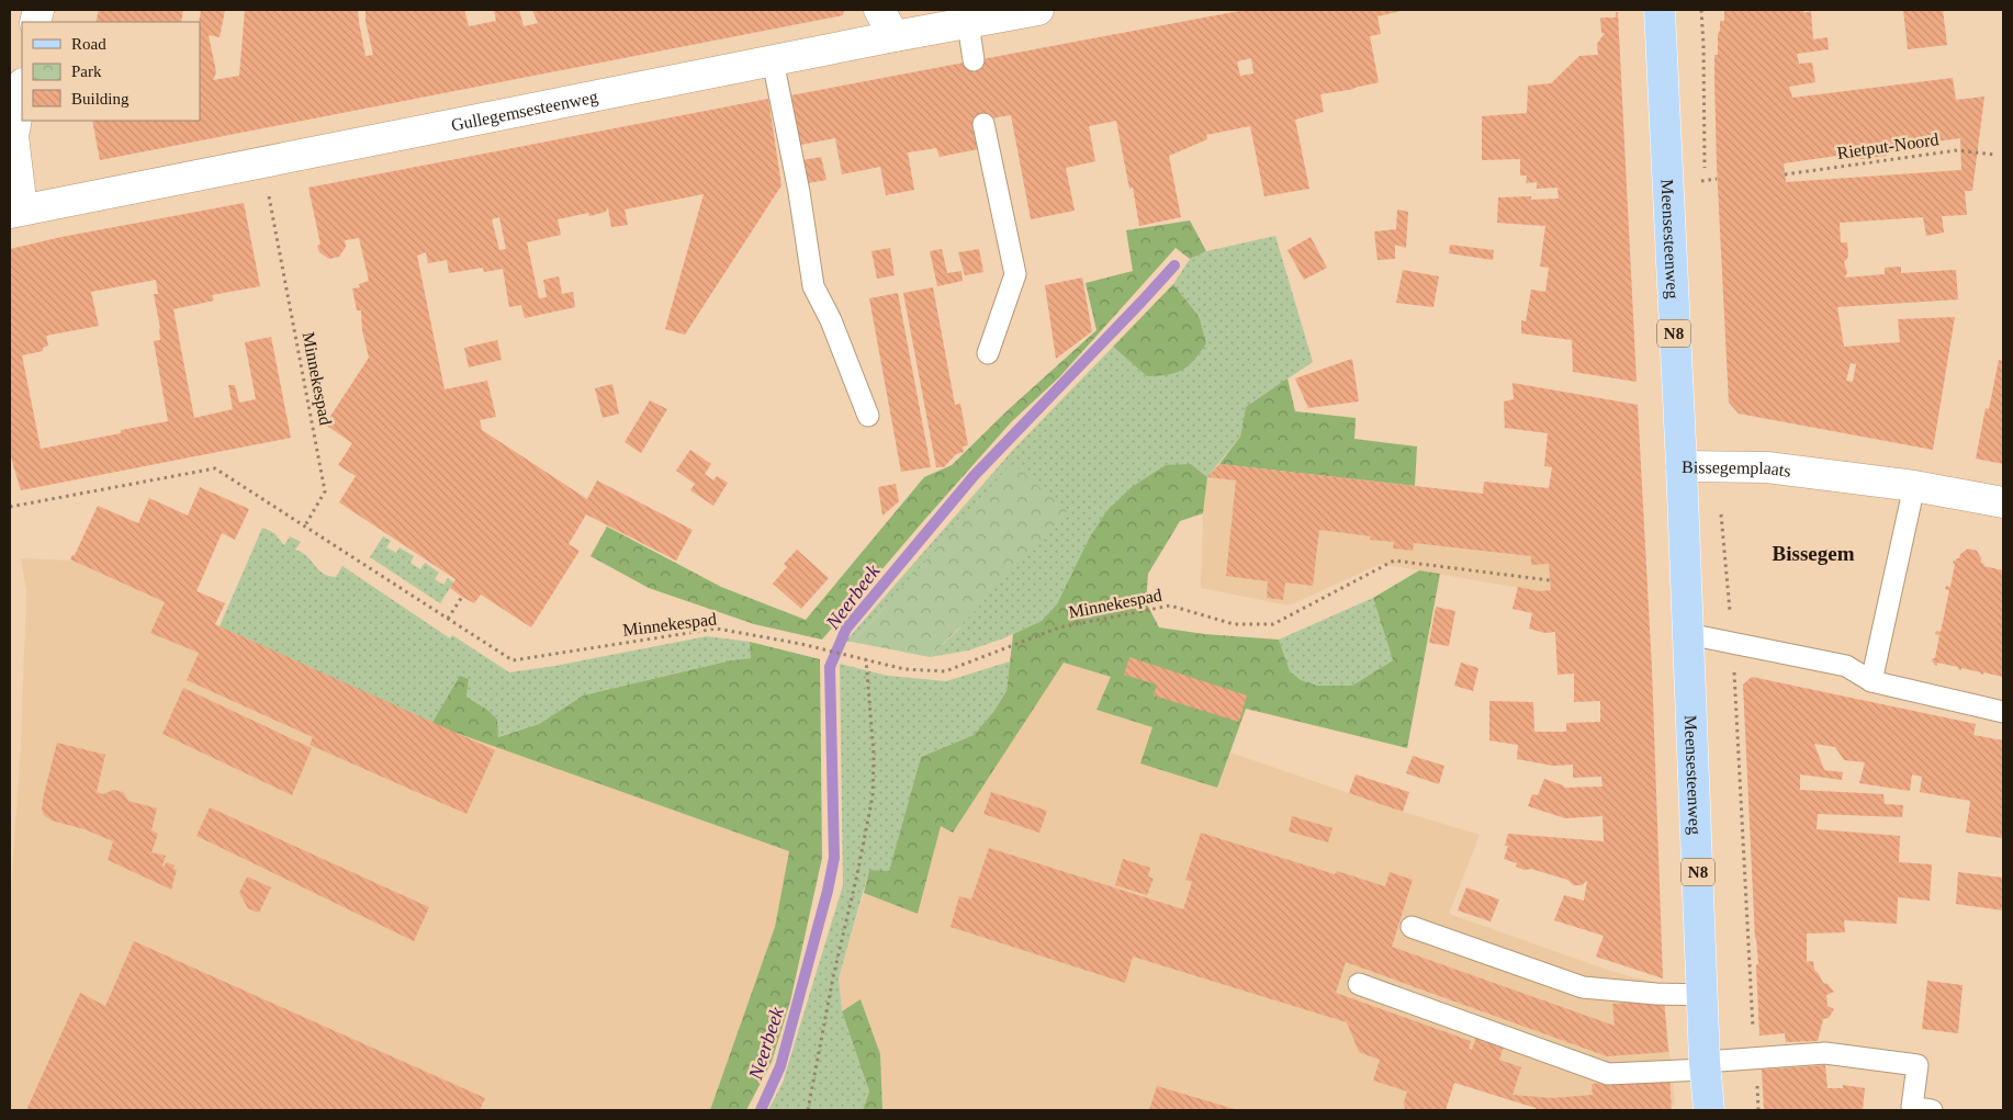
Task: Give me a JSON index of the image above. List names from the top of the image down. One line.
{"streets":{"main road":["Meensesteenweg","N8","Bissegemplaats"],"street":["Gullegemsesteenweg"],"path":["Rietput-Noord","Minnekespad"]},"crossings":[["Gullegemsesteenweg","Minnekespad"],["Meensesteenweg","Bissegemplaats"]],"districts":["Bissegem"],"water":["Neerbeek"],"legend":["Road","Park","Building"]}
